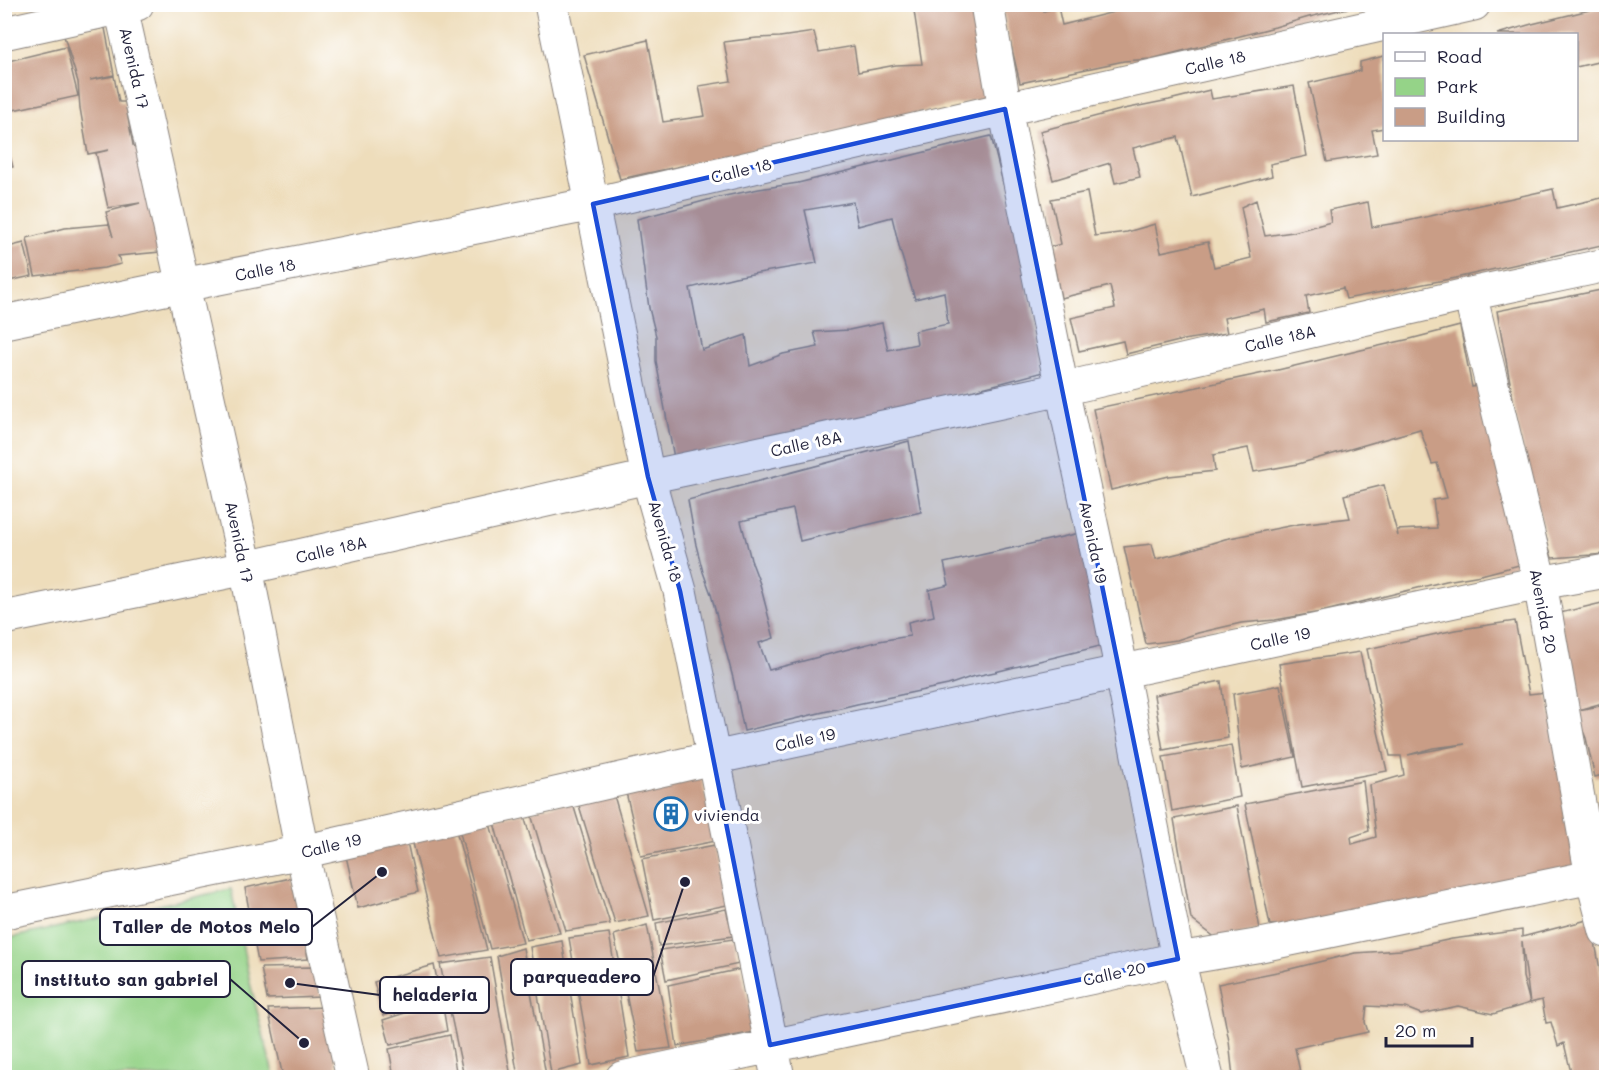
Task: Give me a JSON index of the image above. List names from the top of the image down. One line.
{"streets":{"street":["Calle 18","Avenida 17","Calle 18A","Avenida 18","Avenida 19","Avenida 20","Calle 19","Calle 20"]},"crossings":[["Calle 18","Avenida 17"],["Calle 18","Avenida 18"],["Calle 18","Avenida 19"],["Avenida 17","Calle 18A"],["Avenida 17","Calle 19"],["Calle 18A","Avenida 18"],["Calle 18A","Avenida 19"],["Calle 18A","Avenida 20"],["Avenida 18","Calle 19"],["Avenida 18","Calle 20"],["Avenida 19","Calle 19"],["Avenida 19","Calle 20"],["Avenida 20","Calle 19"],["Avenida 20","Calle 20"]],"places":{"building":["vivienda"],"other":["Taller de Motos Melo","parqueadero","heladeria","instituto san gabriel"]},"legend":["Road","Park","Building"],"scale_bar":"20 m"}
